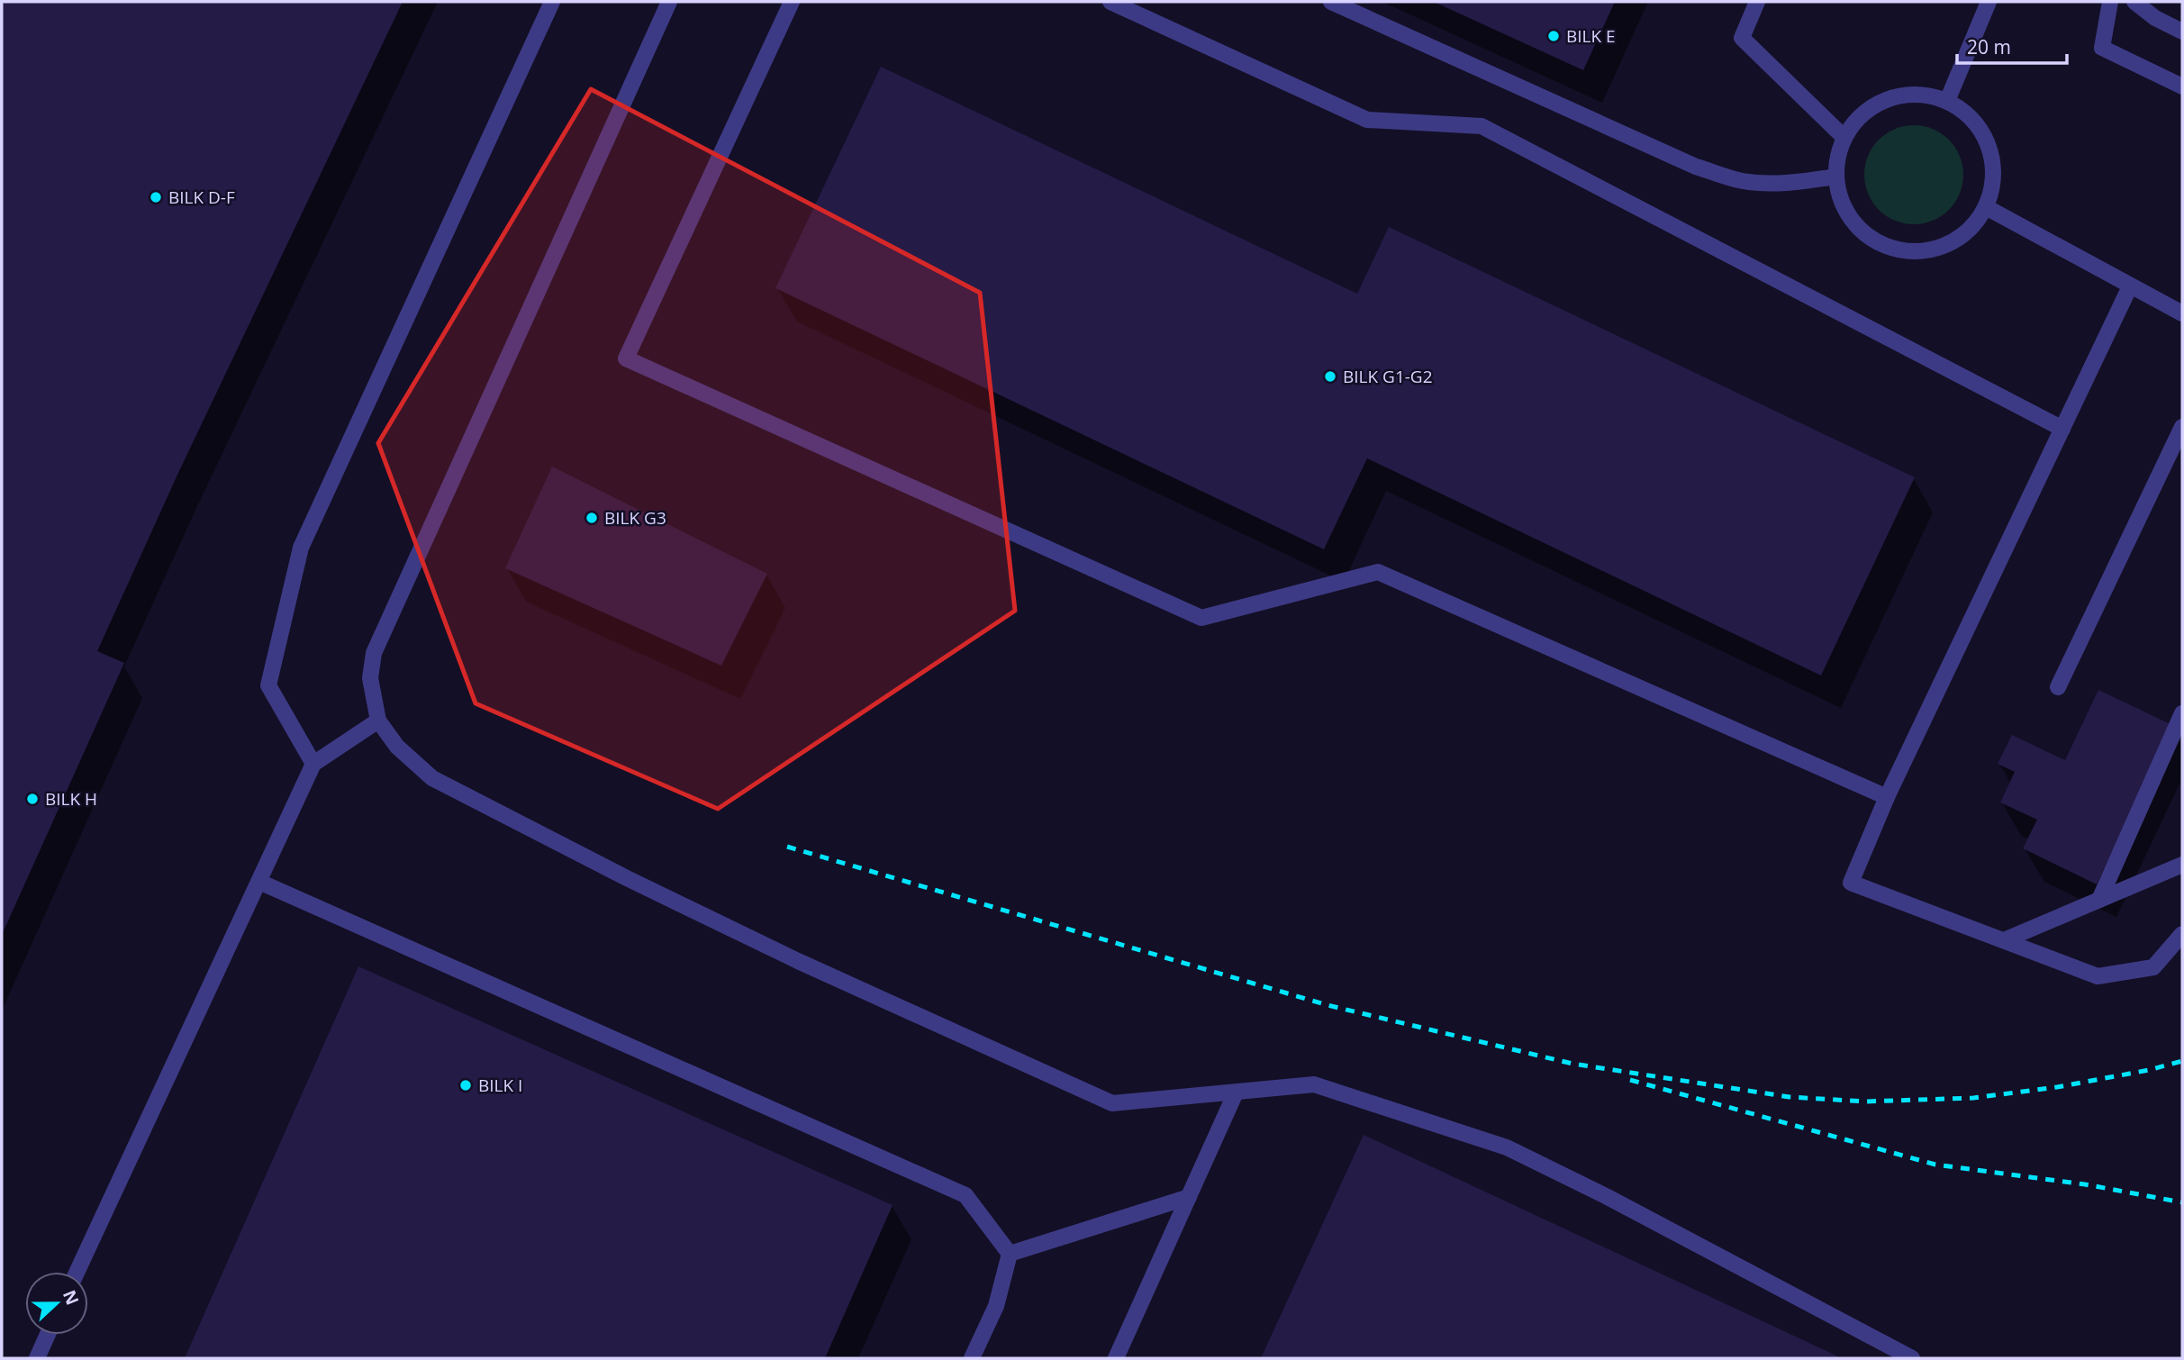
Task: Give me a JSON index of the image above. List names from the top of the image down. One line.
{"places":["BILK E","BILK D-F","BILK G1-G2","BILK G3","BILK H","BILK I"],"scale_bar":"20 m","north":"right"}
